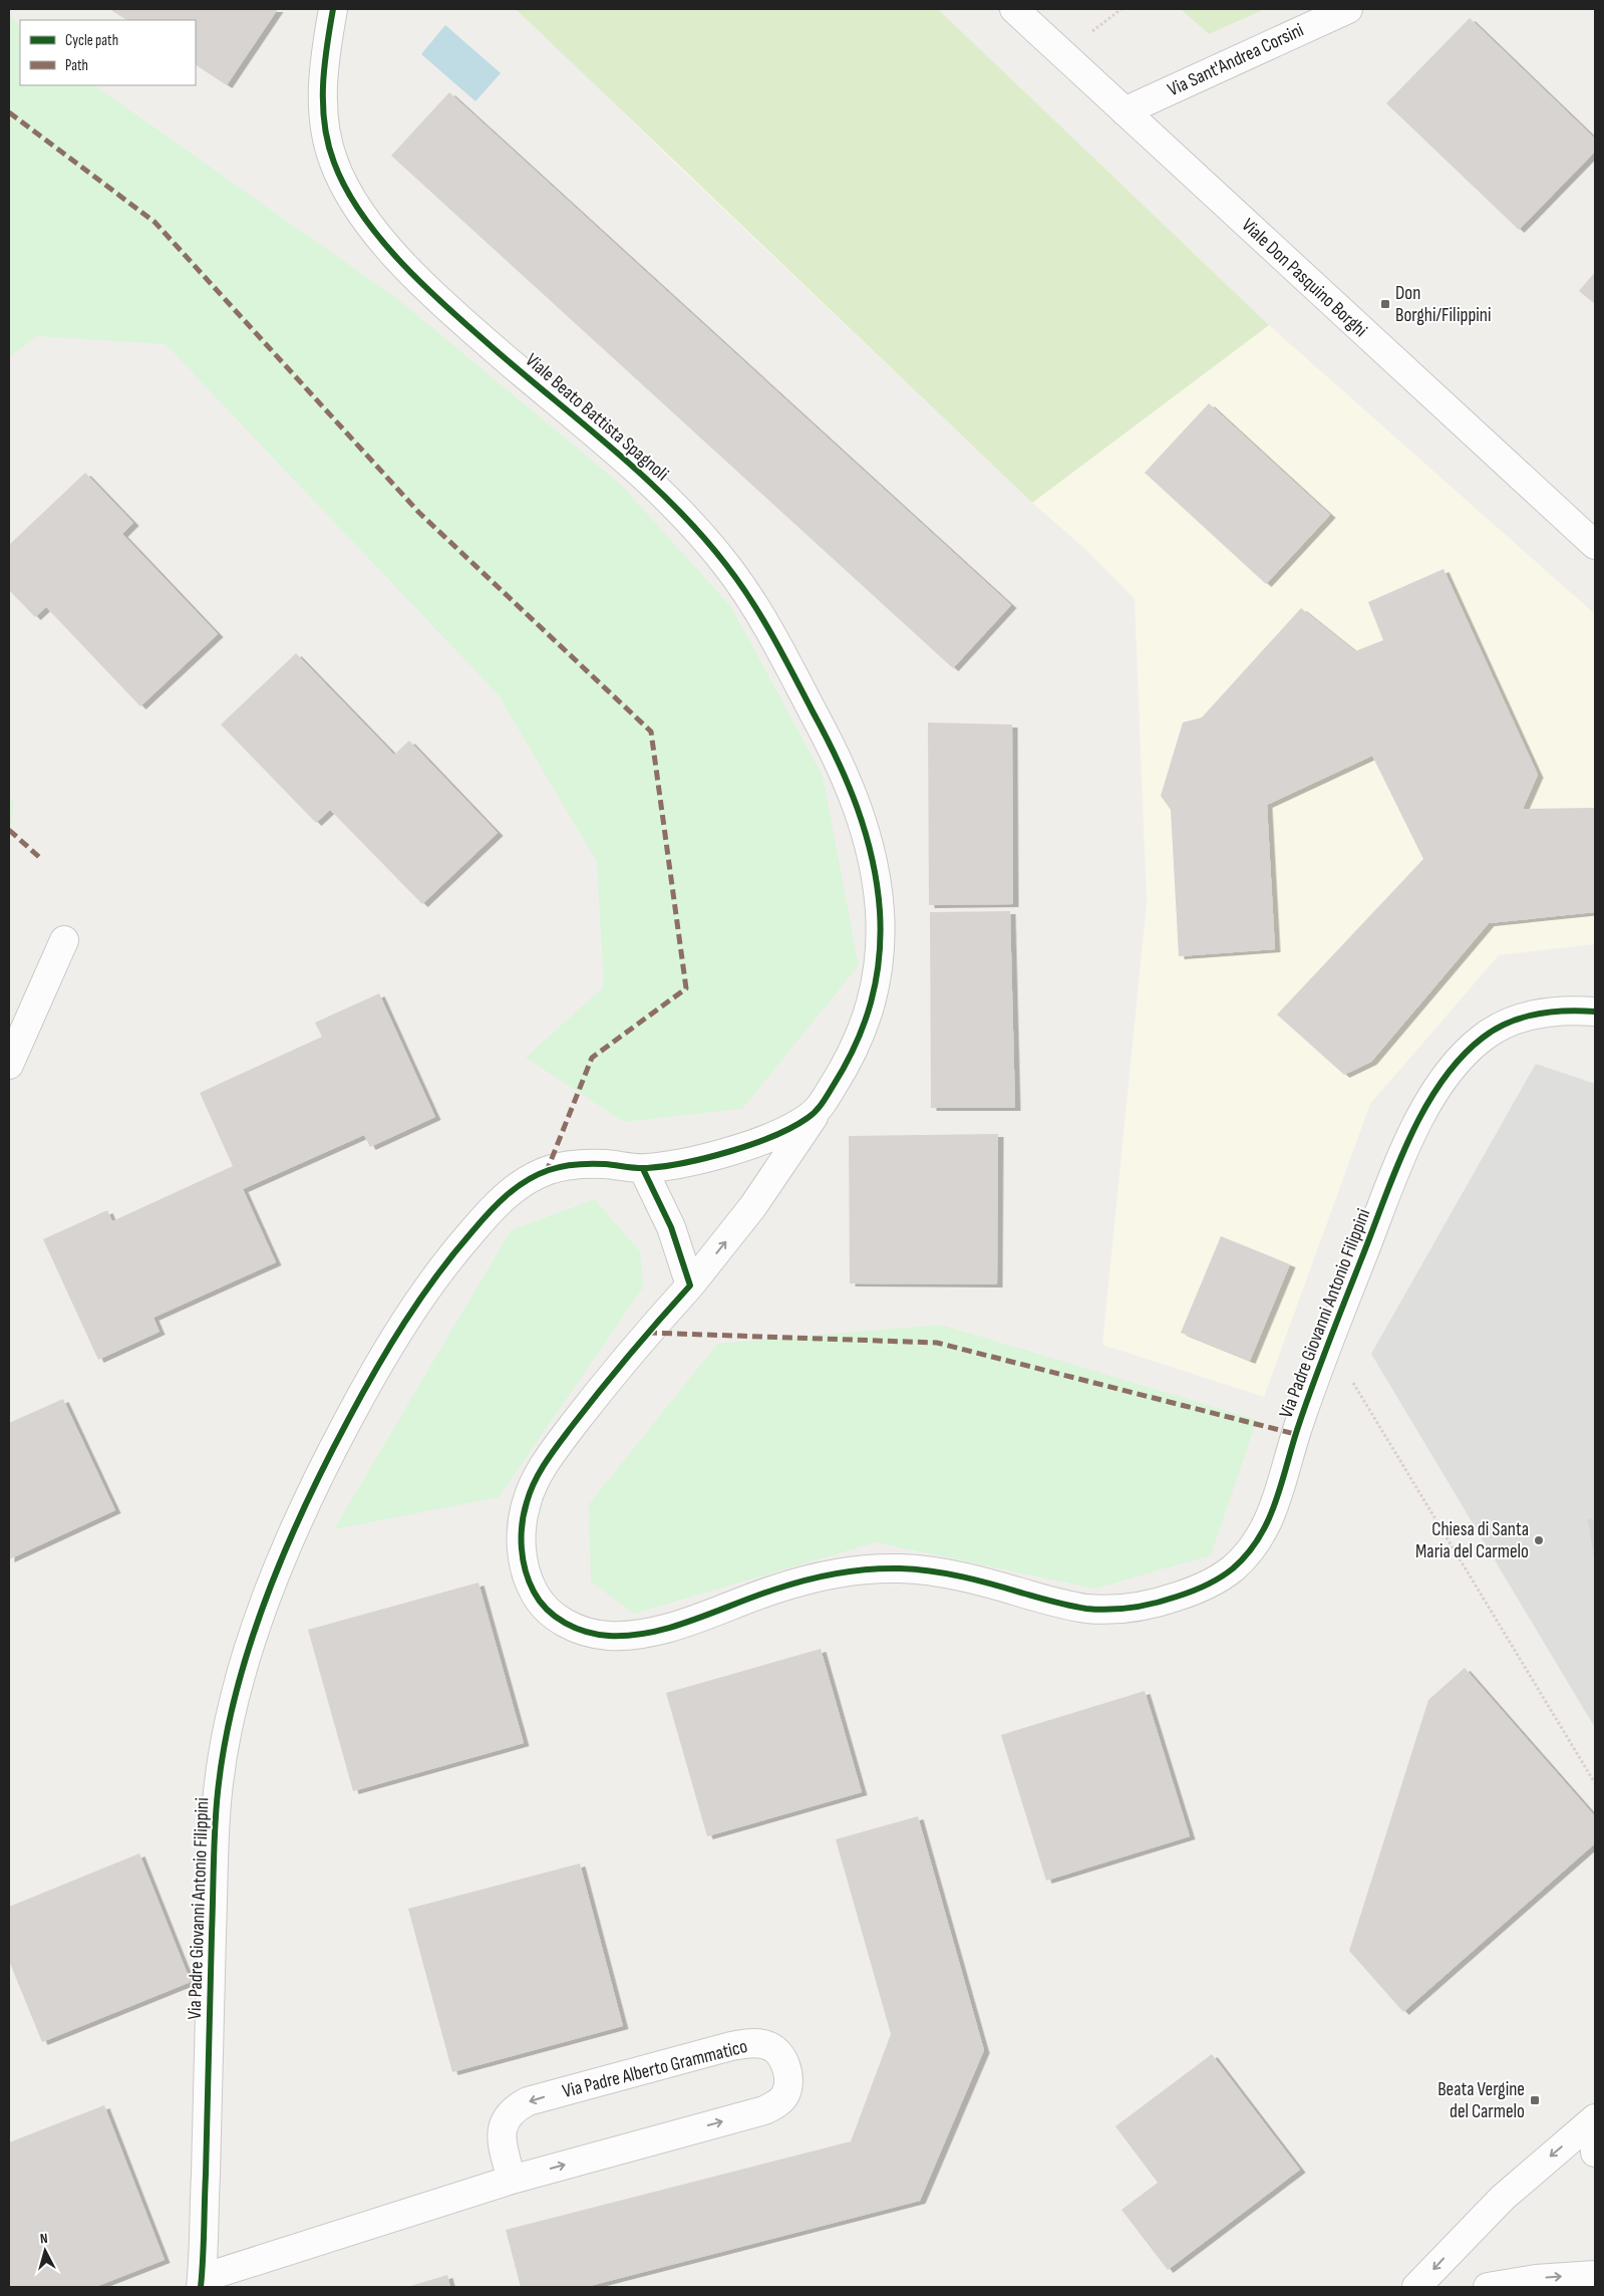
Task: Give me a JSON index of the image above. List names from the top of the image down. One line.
{"streets":{"street":["Via Sant'Andrea Corsini","Viale Don Pasquino Borghi","Viale Beato Battista Spagnoli","Via Padre Giovanni Antonio Filippini","Via Padre Alberto Grammatico"]},"crossings":[["Via Sant'Andrea Corsini","Viale Don Pasquino Borghi"],["Viale Beato Battista Spagnoli","Via Padre Giovanni Antonio Filippini"],["Via Padre Giovanni Antonio Filippini","Via Padre Alberto Grammatico"]],"places":{"transit":["Don Borghi/Filippini","Beata Vergine del Carmelo"],"other":["Chiesa di Santa Maria del Carmelo"]},"legend":["Cycle path","Path"],"north":"top"}
